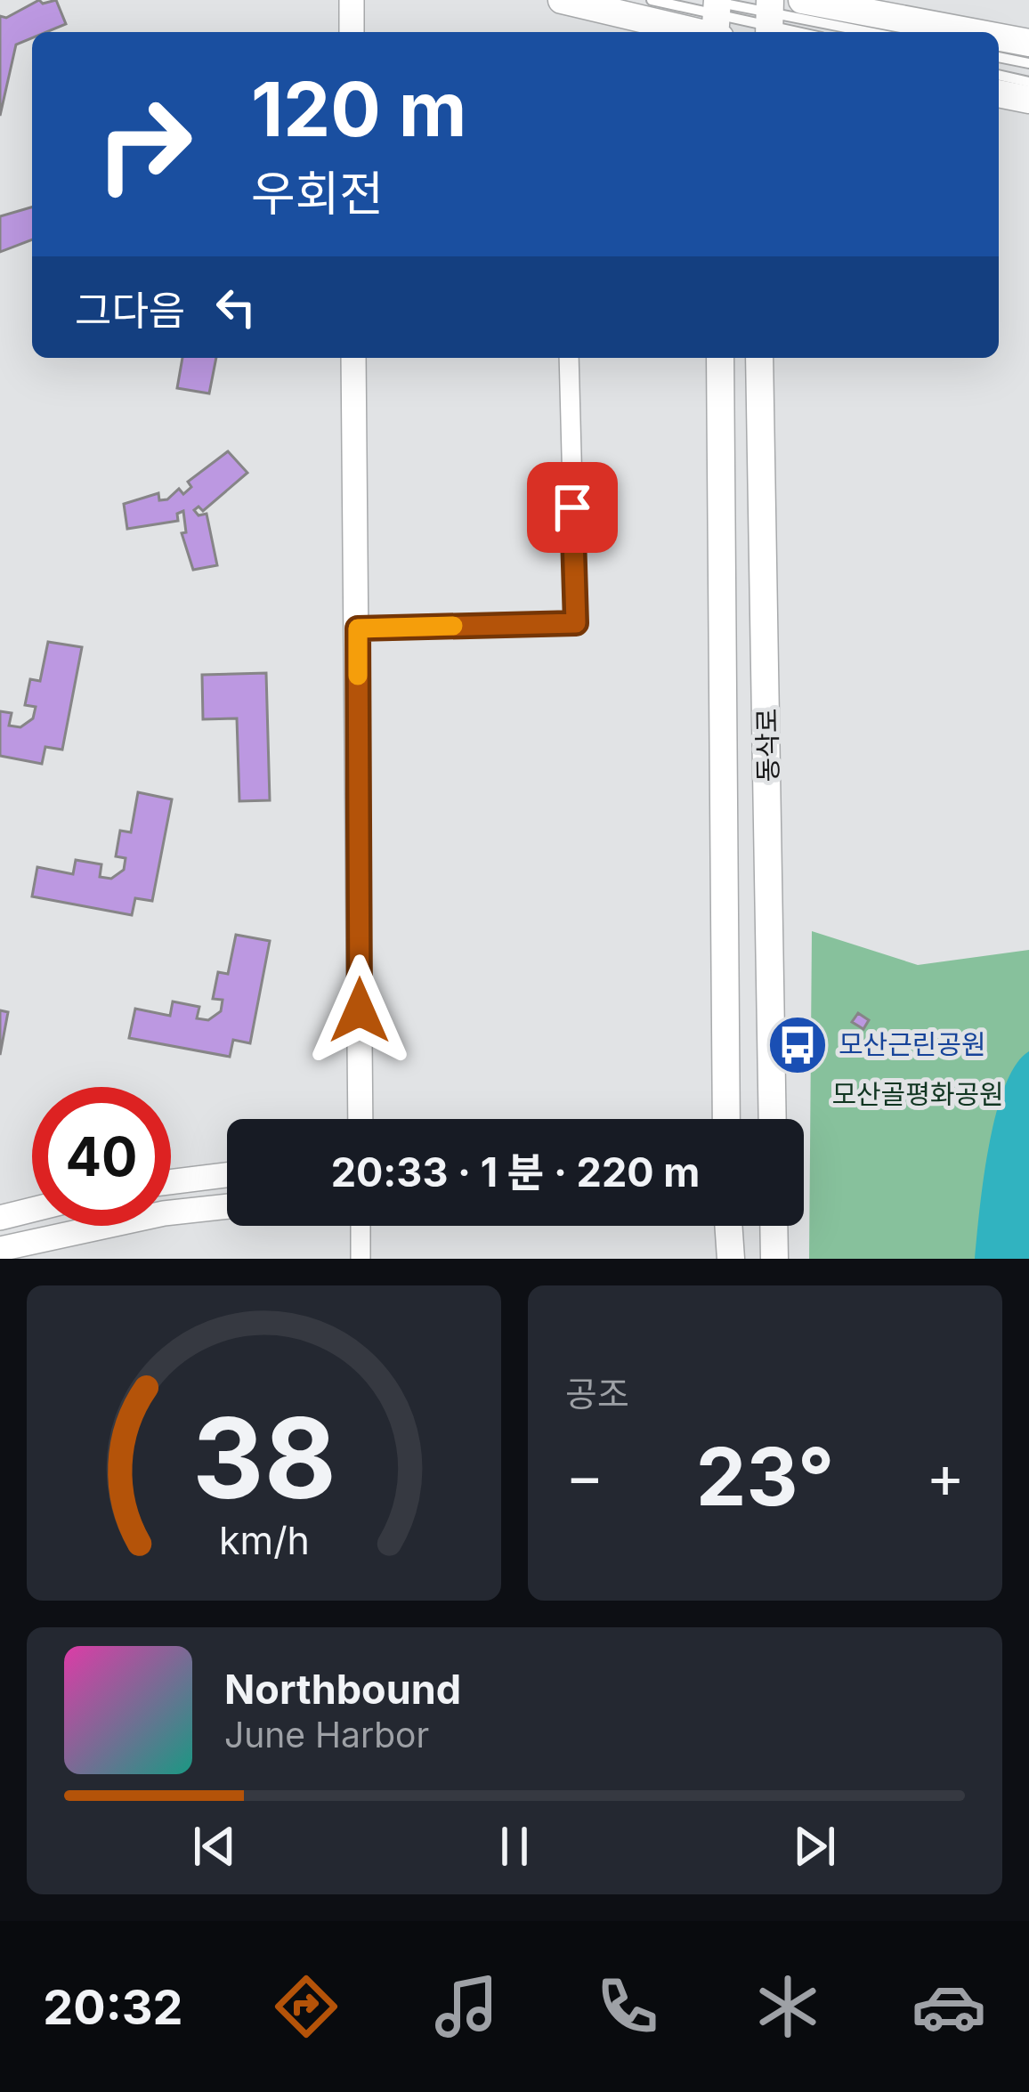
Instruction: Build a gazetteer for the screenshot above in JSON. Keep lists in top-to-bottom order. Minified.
{"streets":{"main road":["동삭로"]},"parks":["모산골평화공원"],"places":{"bus stop":["모산근린공원"]},"page":{"turn":["120 m","우회전"],"then":"그다음","limit":"40","trip":"20:33 · 1 분 · 220 m","tile":"공조","heat":["−","23°","+"],"song":["Northbound","June Harbor"],"tabs":"20:32","gauge":["38","km/h"]}}
